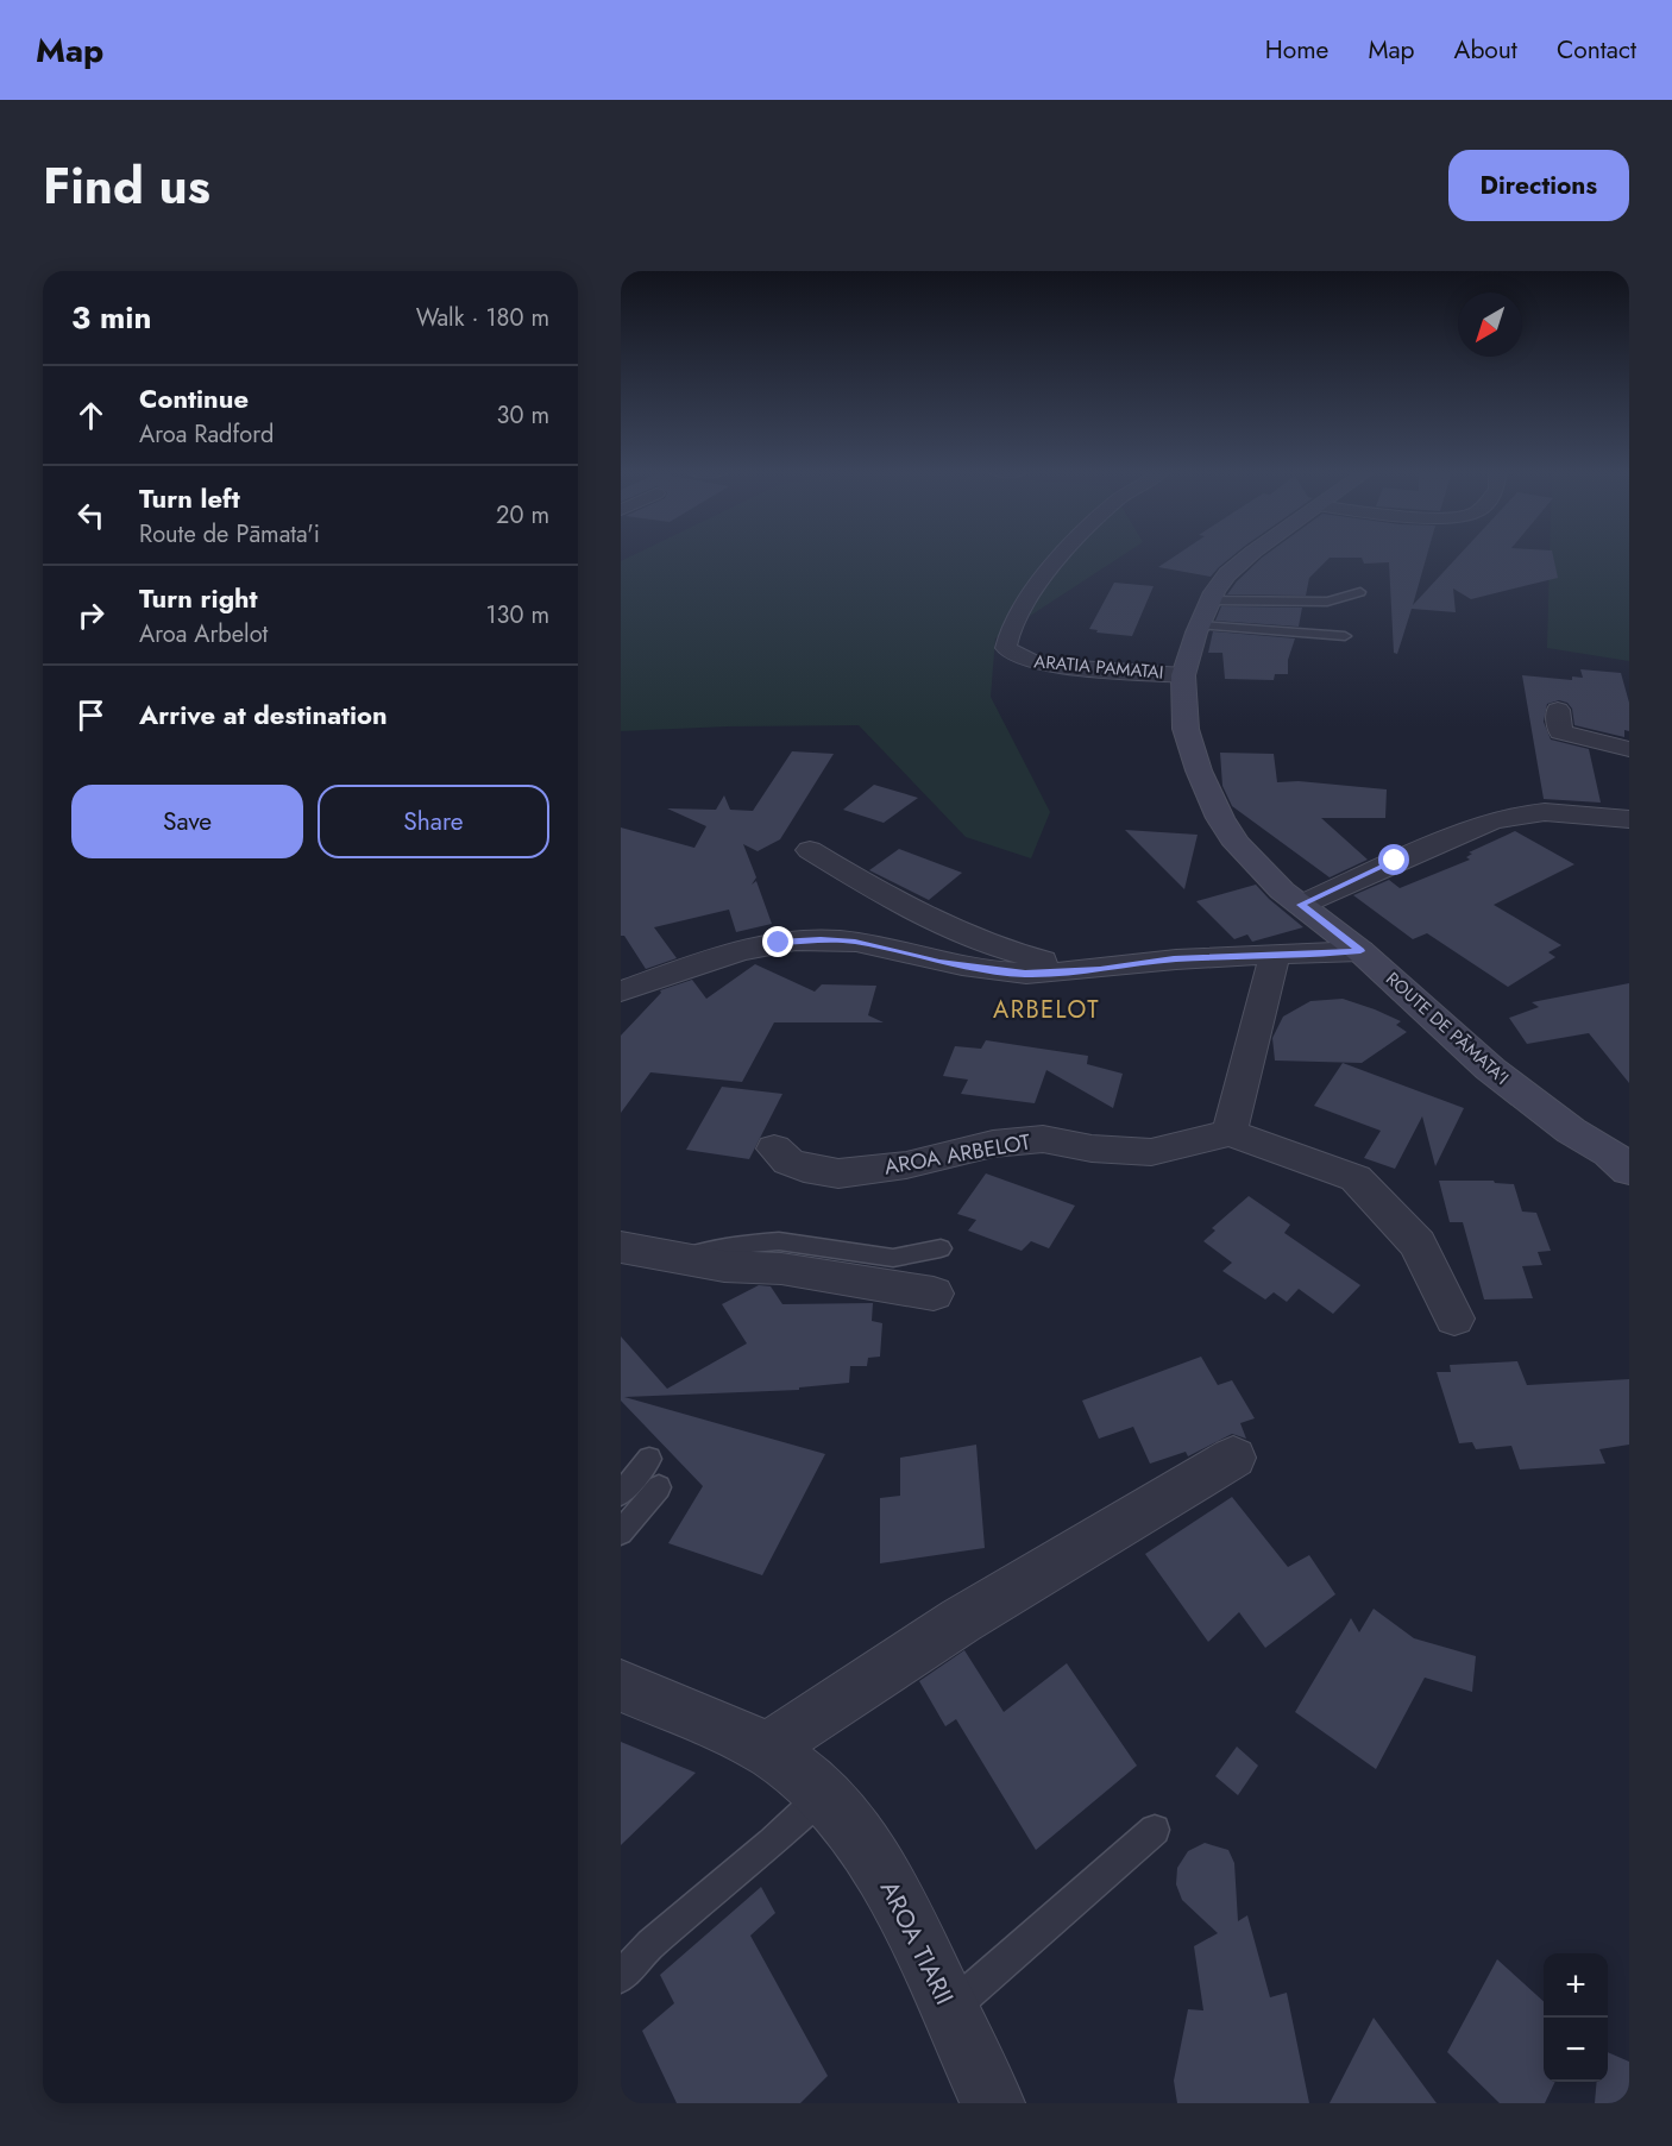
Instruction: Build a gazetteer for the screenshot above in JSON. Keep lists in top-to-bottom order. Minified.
{"streets":{"main road":["ROUTE DE PĀMATA'I"],"street":["ARATIA PAMATAI","AROA ARBELOT","AROA TIARII"]},"crossings":[["ARATIA PAMATAI","ROUTE DE PĀMATA'I"]],"districts":["ARBELOT"],"north":"bottom left","page":{"header":"Map","nav":["Home","Map","About","Contact"],"title":"Find us","buttons":["Directions",["Save","Share"]],"heading":["3 min","Walk · 180 m"],"list":[["Continue","Aroa Radford","30 m"],["Turn left","Route de Pāmata'i","20 m"],["Turn right","Aroa Arbelot","130 m"],"Arrive at destination"],"map_buttons":["+","−"]}}
